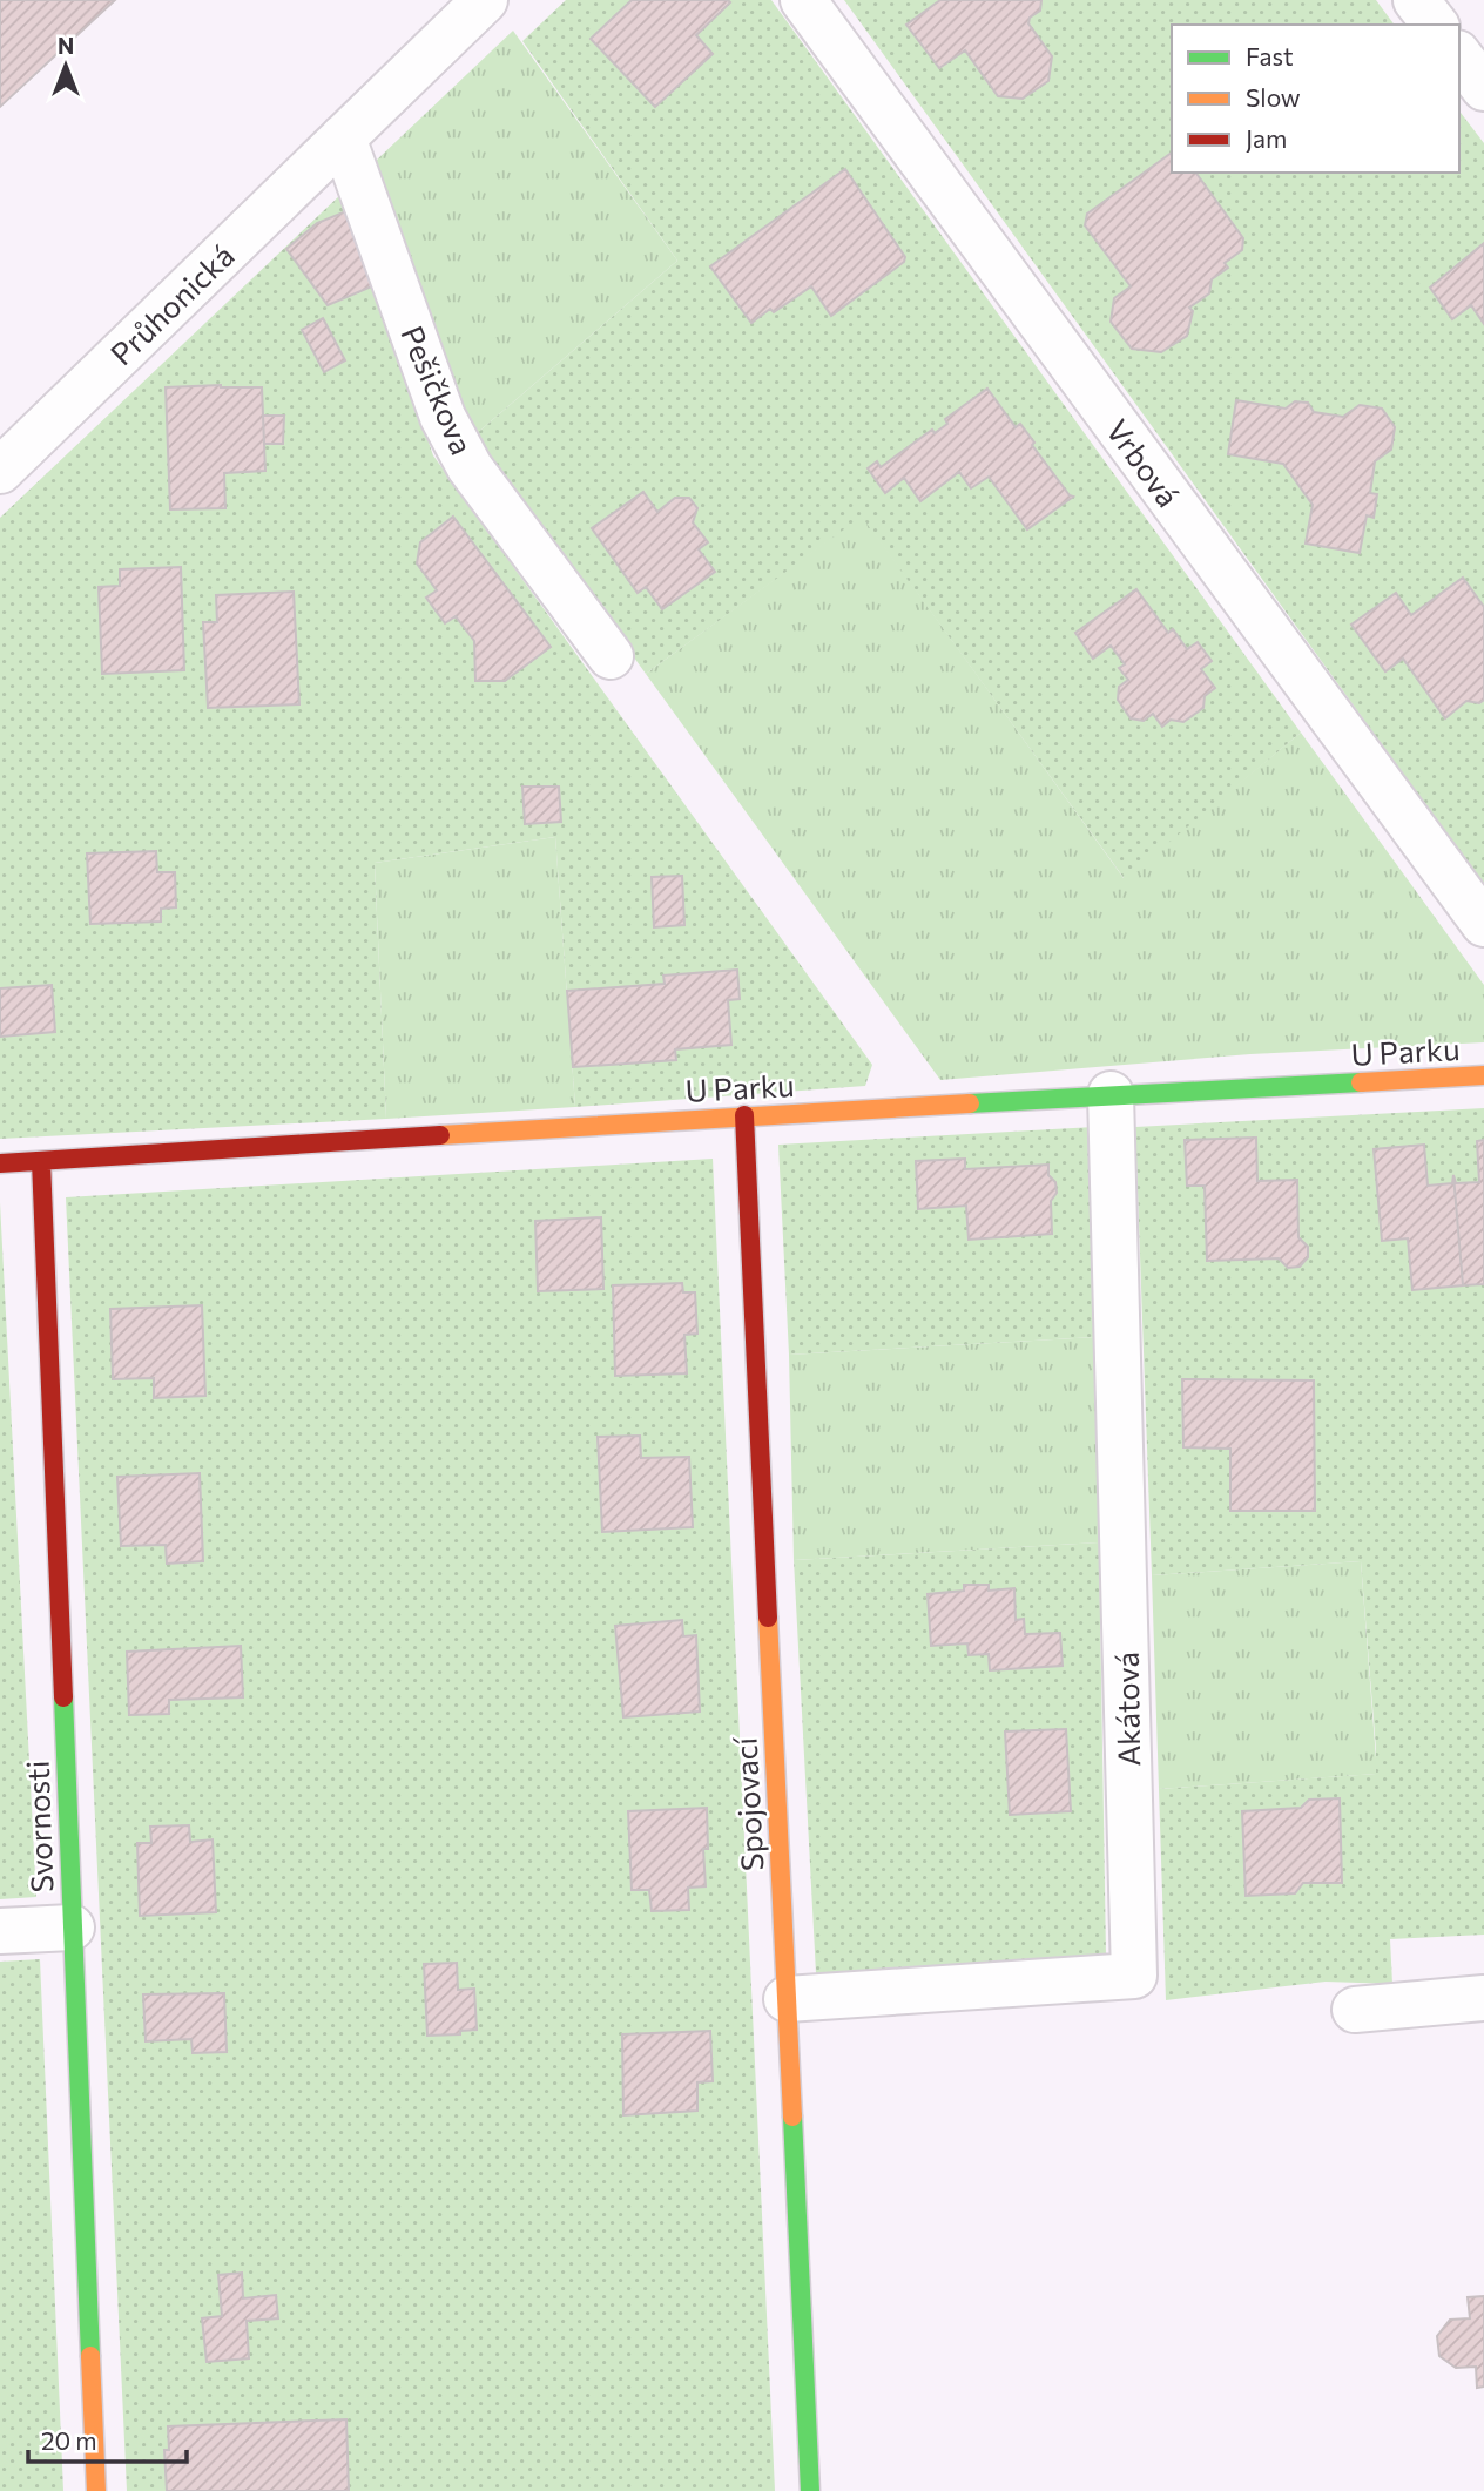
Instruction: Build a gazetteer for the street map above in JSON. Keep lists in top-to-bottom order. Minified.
{"streets":{"street":["Průhonická","Pešičkova","Vrbová","U Parku","Akátová","Spojovací","Svornosti"]},"crossings":[["Průhonická","Pešičkova"],["U Parku","Akátová"],["U Parku","Spojovací"],["U Parku","Svornosti"],["Akátová","Spojovací"]],"legend":["Fast","Slow","Jam"],"scale_bar":"20 m","north":"top"}
